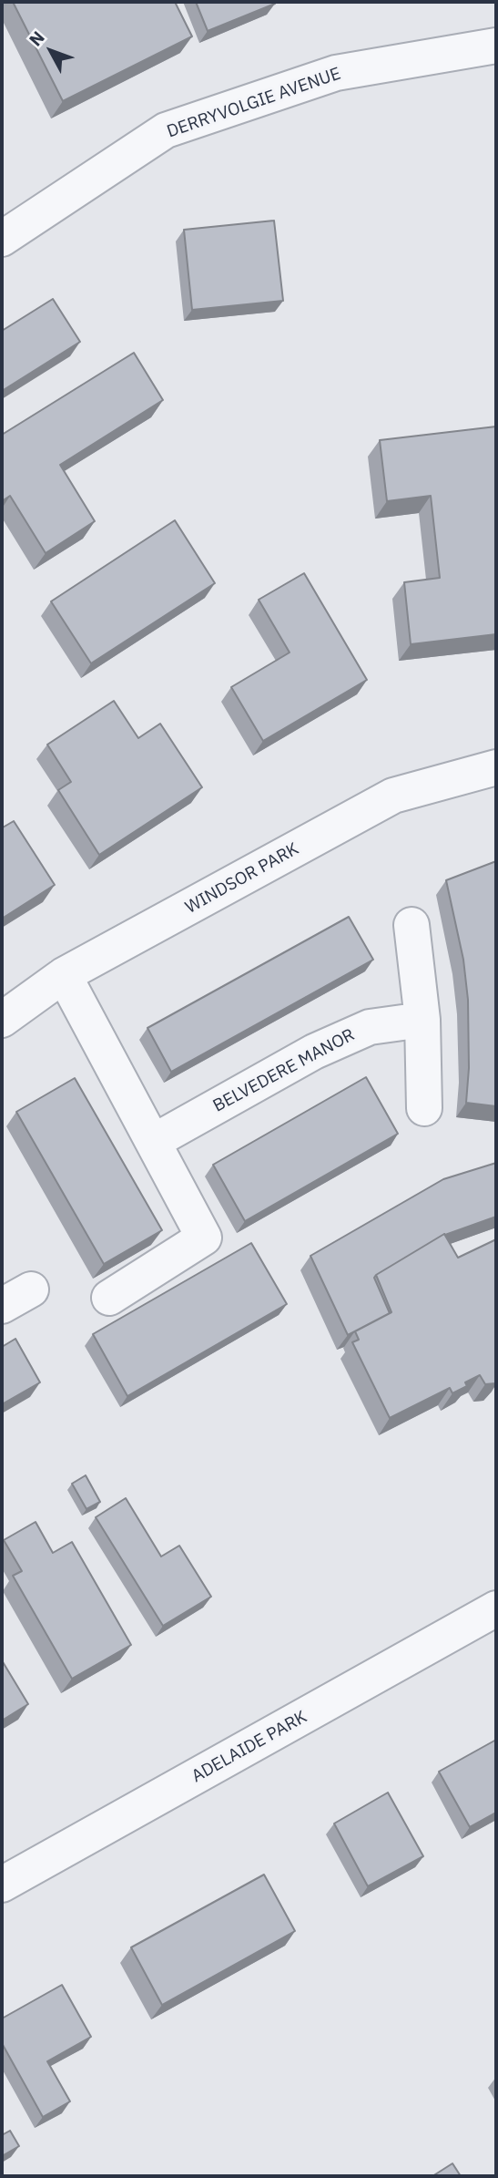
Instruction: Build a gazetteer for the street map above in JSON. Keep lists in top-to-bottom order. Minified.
{"streets":{"street":["DERRYVOLGIE AVENUE","WINDSOR PARK","BELVEDERE MANOR","ADELAIDE PARK"]},"north":"top left"}
